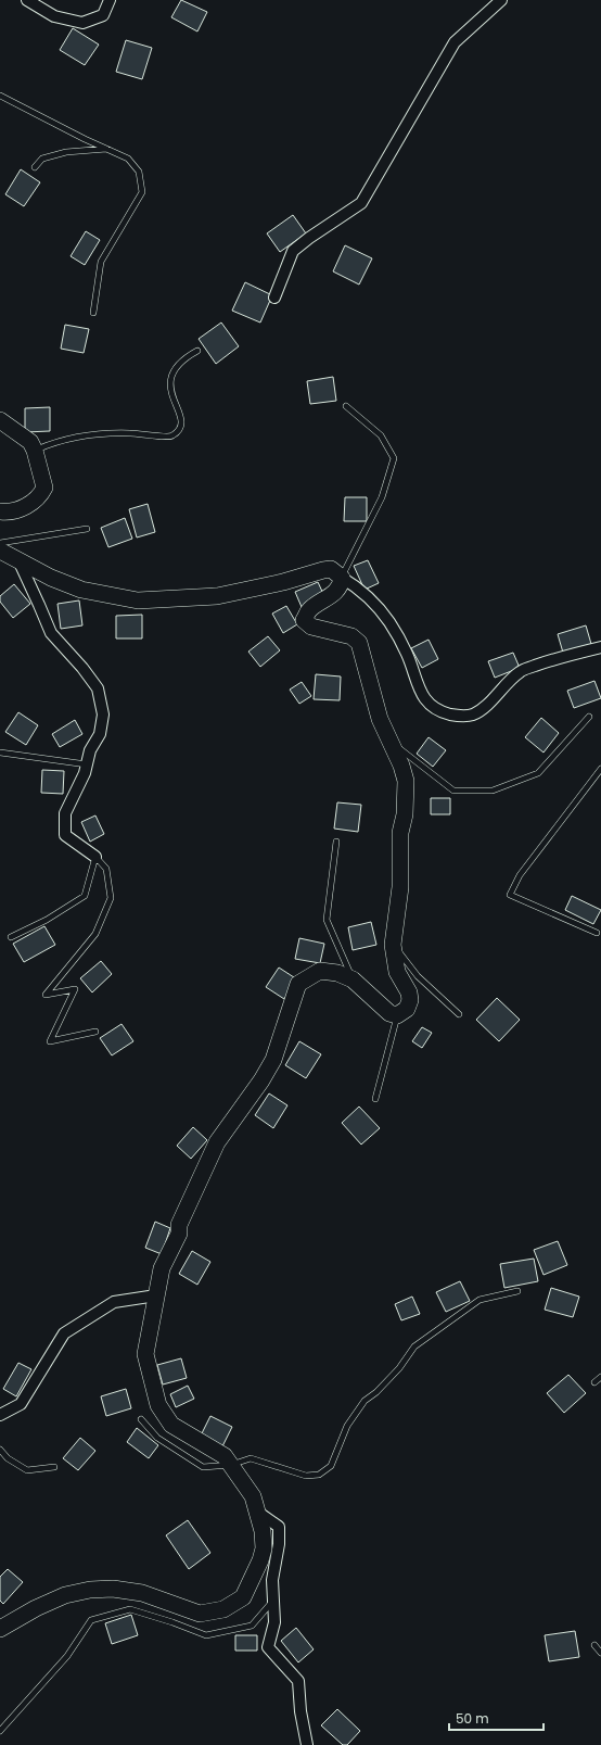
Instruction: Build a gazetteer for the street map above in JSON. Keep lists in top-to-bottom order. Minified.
{"scale_bar":"50 m"}
